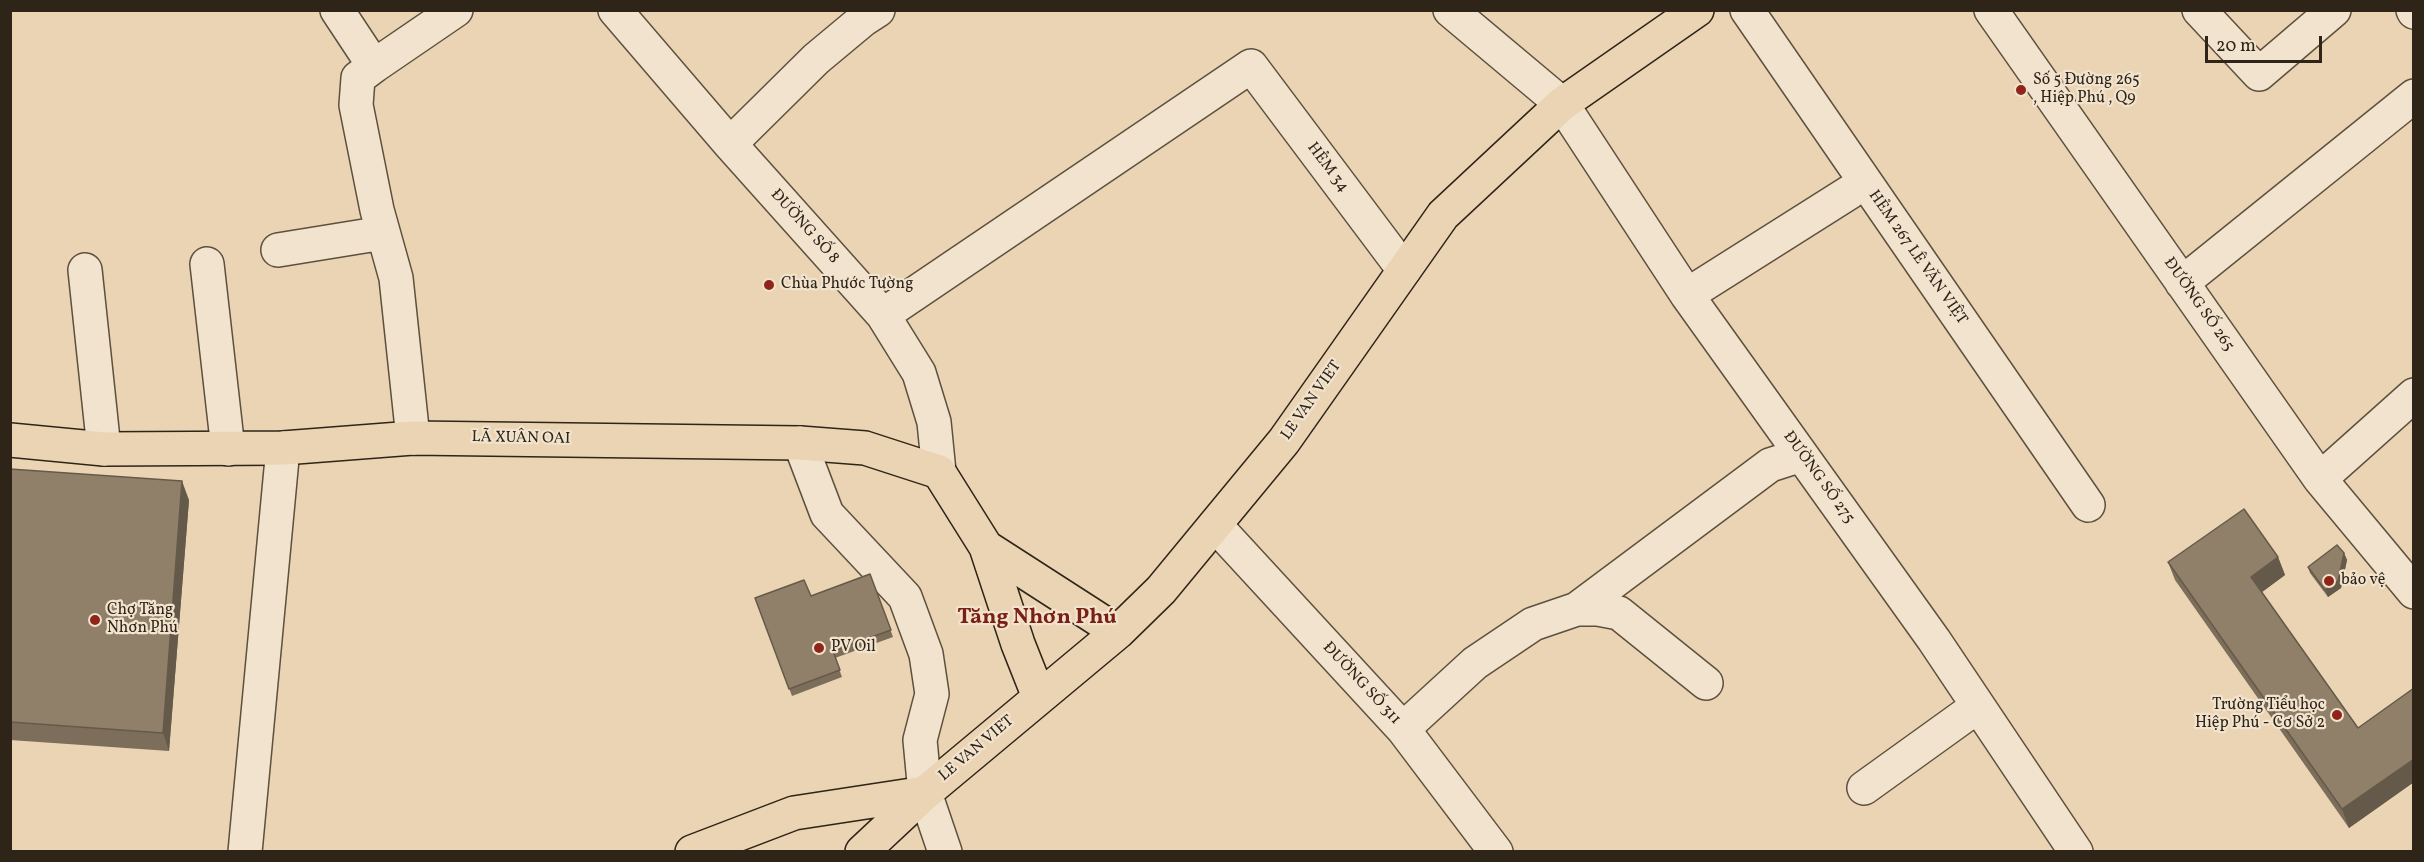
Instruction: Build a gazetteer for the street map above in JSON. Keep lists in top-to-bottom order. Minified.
{"streets":{"main road":["LE VAN VIET","LÃ XUÂN OAI"],"street":["HẺM 34","ĐƯỜNG SỐ 8","HẺM 267 LÊ VĂN VIỆT","ĐƯỜNG SỐ 265","ĐƯỜNG SỐ 275","ĐƯỜNG SỐ 311"]},"crossings":[["HẺM 34","ĐƯỜNG SỐ 8"],["HẺM 34","LE VAN VIET"],["ĐƯỜNG SỐ 8","LÃ XUÂN OAI"],["LE VAN VIET","ĐƯỜNG SỐ 275"],["LE VAN VIET","ĐƯỜNG SỐ 311"]],"districts":["Tăng Nhơn Phú"],"places":["Số 5 Đường 265 , Hiệp Phú , Q9","Chùa Phước Tường","bảo vệ","Chợ Tăng Nhơn Phú","PV Oil","Trường Tiểu học Hiệp Phú - Cơ Sở 2"],"scale_bar":"20 m"}
